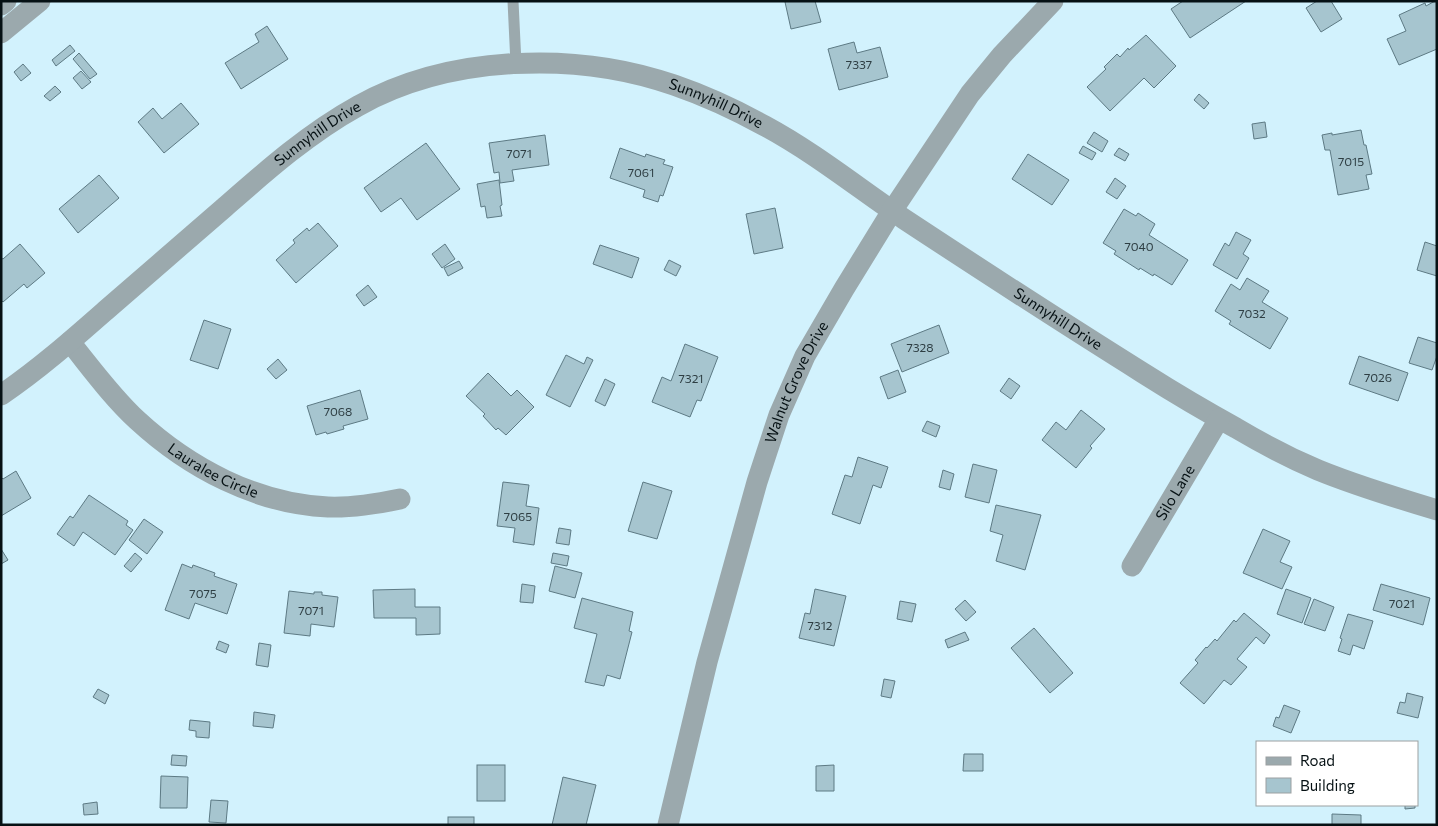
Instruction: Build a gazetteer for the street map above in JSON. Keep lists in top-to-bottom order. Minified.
{"streets":{"street":["Sunnyhill Drive","Walnut Grove Drive","Lauralee Circle","Silo Lane"]},"crossings":[["Sunnyhill Drive","Walnut Grove Drive"],["Sunnyhill Drive","Lauralee Circle"],["Sunnyhill Drive","Silo Lane"]],"house_numbers":["7337","7071","7015","7061","7040","7032","7328","7026","7321","7068","7065","7075","7021","7071","7312"],"legend":["Road","Building"]}
